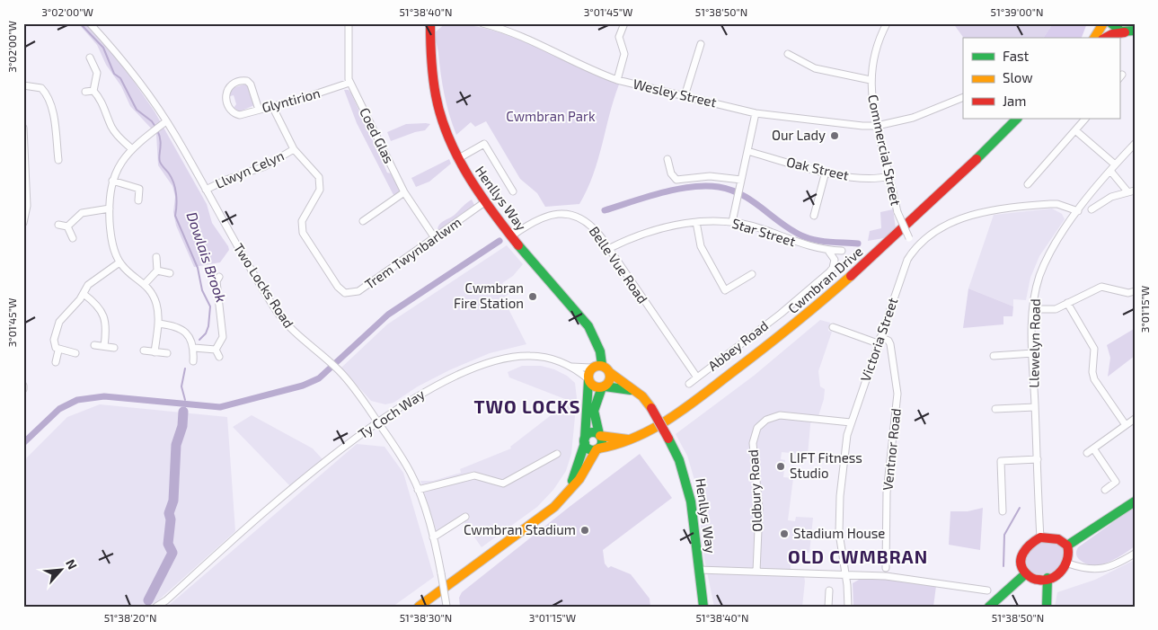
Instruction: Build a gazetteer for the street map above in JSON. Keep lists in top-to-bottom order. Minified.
{"streets":{"street":["Wesley Street","Glyntirion","Coed Glas","Commercial Street","Oak Street","Llwyn Celyn","Henllys Way","Star Street","Trem Twynbarlwm","Belle Vue Road","Cwmbran Drive","Two Locks Road","Victoria Street","Llewelyn Road","Abbey Road","Ty Coch Way","Ventnor Road","Oldbury Road"]},"crossings":[["Wesley Street","Commercial Street"],["Glyntirion","Coed Glas"],["Glyntirion","Trem Twynbarlwm"],["Coed Glas","Trem Twynbarlwm"],["Commercial Street","Oak Street"],["Commercial Street","Victoria Street"],["Llwyn Celyn","Trem Twynbarlwm"],["Llwyn Celyn","Two Locks Road"],["Henllys Way","Trem Twynbarlwm"],["Henllys Way","Belle Vue Road"],["Henllys Way","Ty Coch Way"],["Star Street","Belle Vue Road"],["Star Street","Abbey Road"],["Belle Vue Road","Abbey Road"],["Two Locks Road","Ty Coch Way"],["Victoria Street","Llewelyn Road"],["Victoria Street","Ventnor Road"],["Victoria Street","Oldbury Road"]],"districts":["TWO LOCKS","OLD CWMBRAN"],"water":["Dowlais Brook"],"parks":["Cwmbran Park"],"places":["Our Lady","Cwmbran Fire Station","LIFT Fitness Studio","Cwmbran Stadium","Stadium House"],"legend":["Fast","Slow","Jam"],"north":"top right","coordinates":["3°02'00\"W","51°38'40\"N","3°01'45\"W","51°38'50\"N","51°39'00\"N","3°01'15\"W","51°38'20\"N","51°38'30\"N"]}
